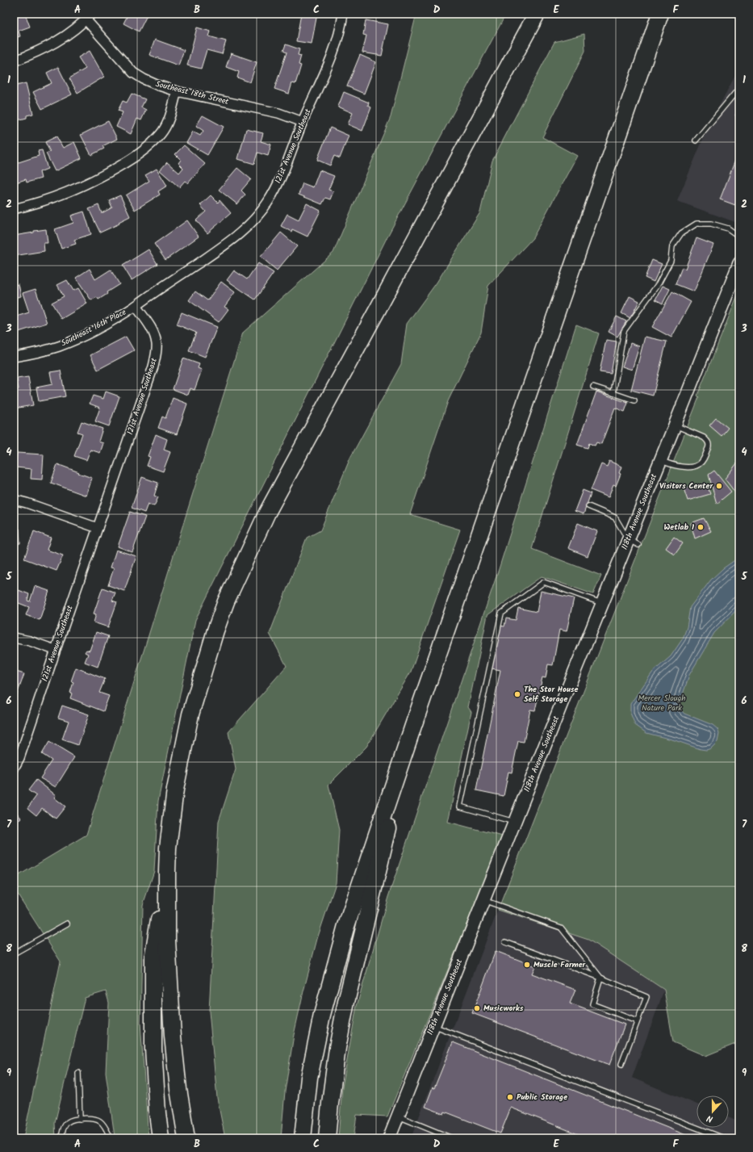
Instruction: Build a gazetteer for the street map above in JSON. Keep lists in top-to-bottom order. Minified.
{"streets":{"street":["Southeast 18th Street","121st Avenue Southeast","Southeast 16th Place","118th Avenue Southeast"]},"crossings":[["Southeast 18th Street","121st Avenue Southeast"],["121st Avenue Southeast","Southeast 16th Place"]],"parks":["Mercer Slough Nature Park"],"places":["Visitors Center","Wetlab 1","The Stor House Self Storage","Muscle Farmer","Musicworks","Public Storage"],"north":"bottom","grid":{"columns":["A","B","C","D","E","F"],"rows":["1","2","3","4","5","6","7","8","9"]}}
